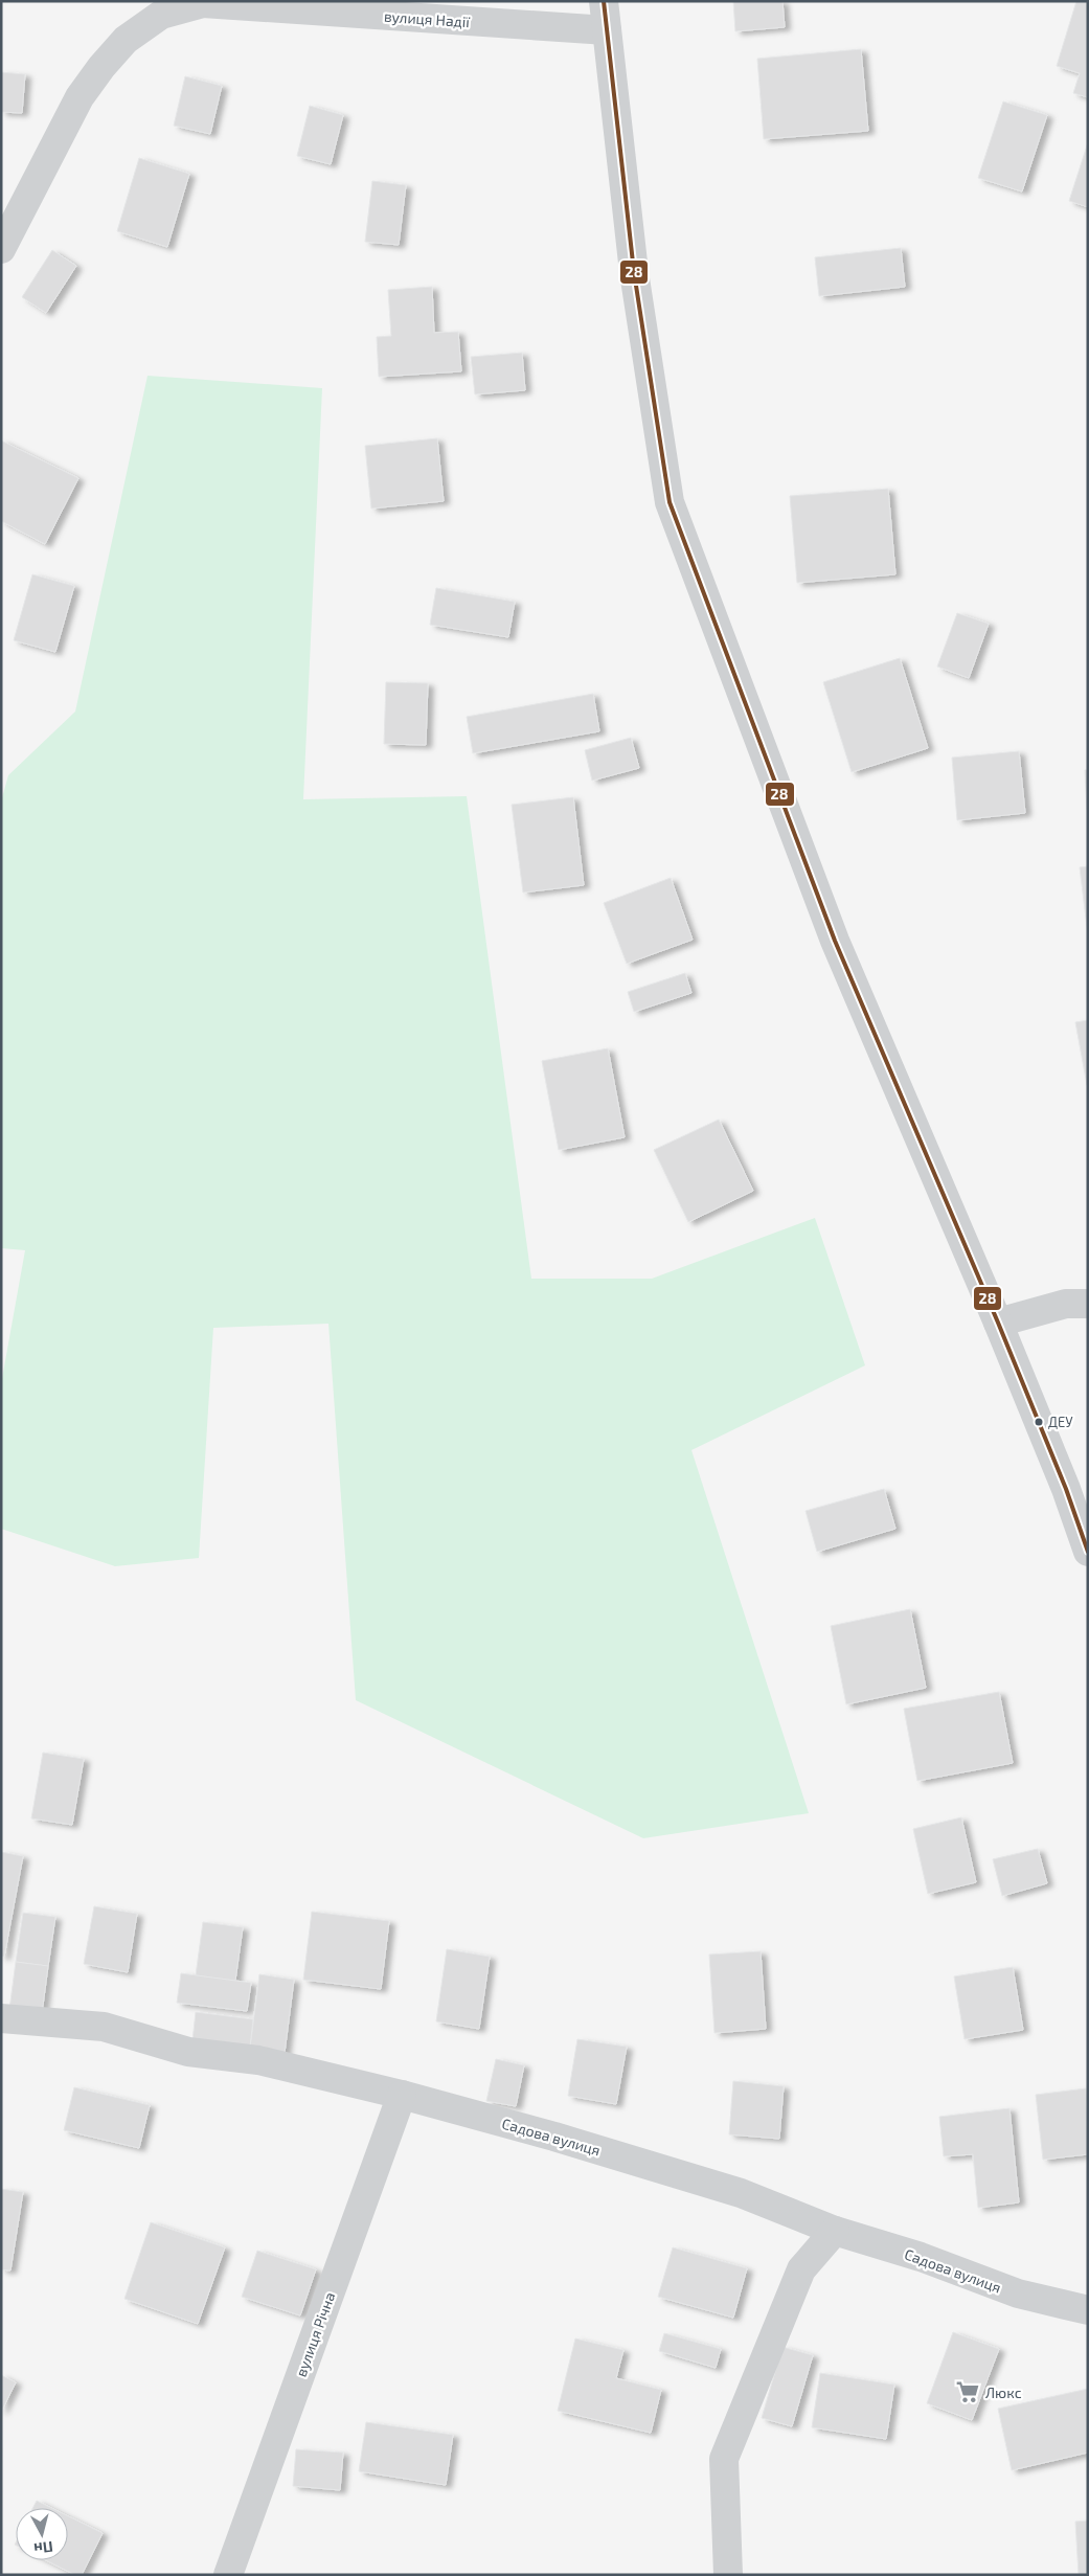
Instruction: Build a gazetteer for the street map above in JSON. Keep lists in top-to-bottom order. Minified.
{"streets":{"street":["вулиця Надії","Садова вулиця","вулиця Річна"]},"crossings":[["Садова вулиця","вулиця Річна"]],"places":{"other":["ДЕУ"],"supermarket":["Люкс"]},"lines":["transit line 28"],"north":"bottom"}
